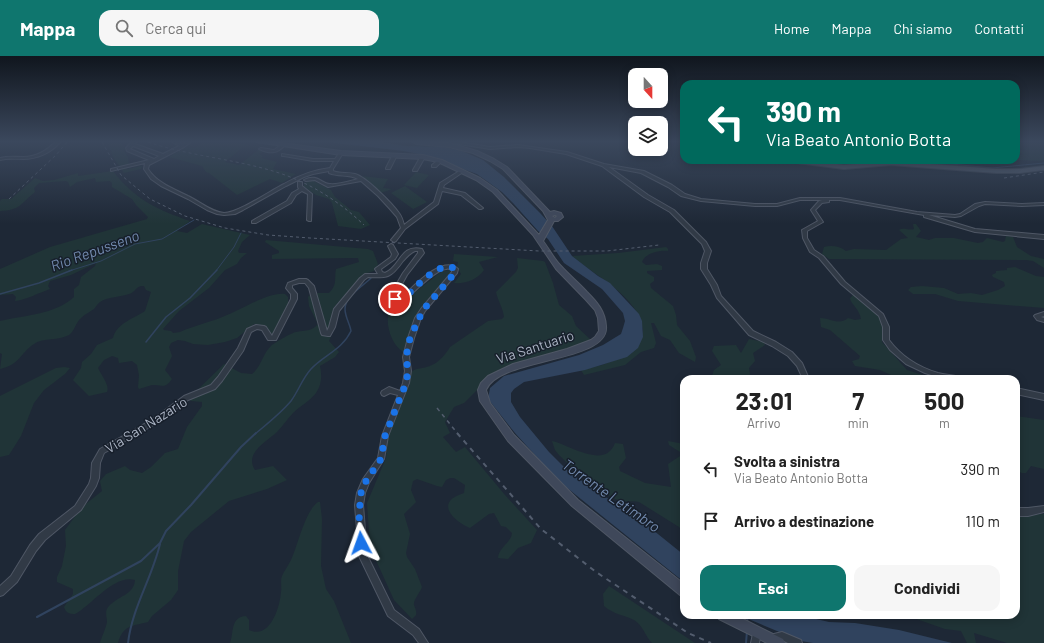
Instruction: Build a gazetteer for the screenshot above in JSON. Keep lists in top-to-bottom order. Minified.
{"streets":{"main road":["Via Santuario"],"street":["Via San Nazario"]},"water":["Rio Repusseno","Torrente Letimbro"],"north":"bottom","page":{"header":"Mappa","search":"Cerca qui","nav":["Home","Mappa","Chi siamo","Contatti"],"turn":["390 m","Via Beato Antonio Botta"],"eta":["23:01","Arrivo","7","min","500","m"],"list":[{"name":"Svolta a sinistra","note":"Via Beato Antonio Botta","value":"390 m"},{"name":"Arrivo a destinazione","value":"110 m"}],"buttons":["Esci","Condividi"]}}
